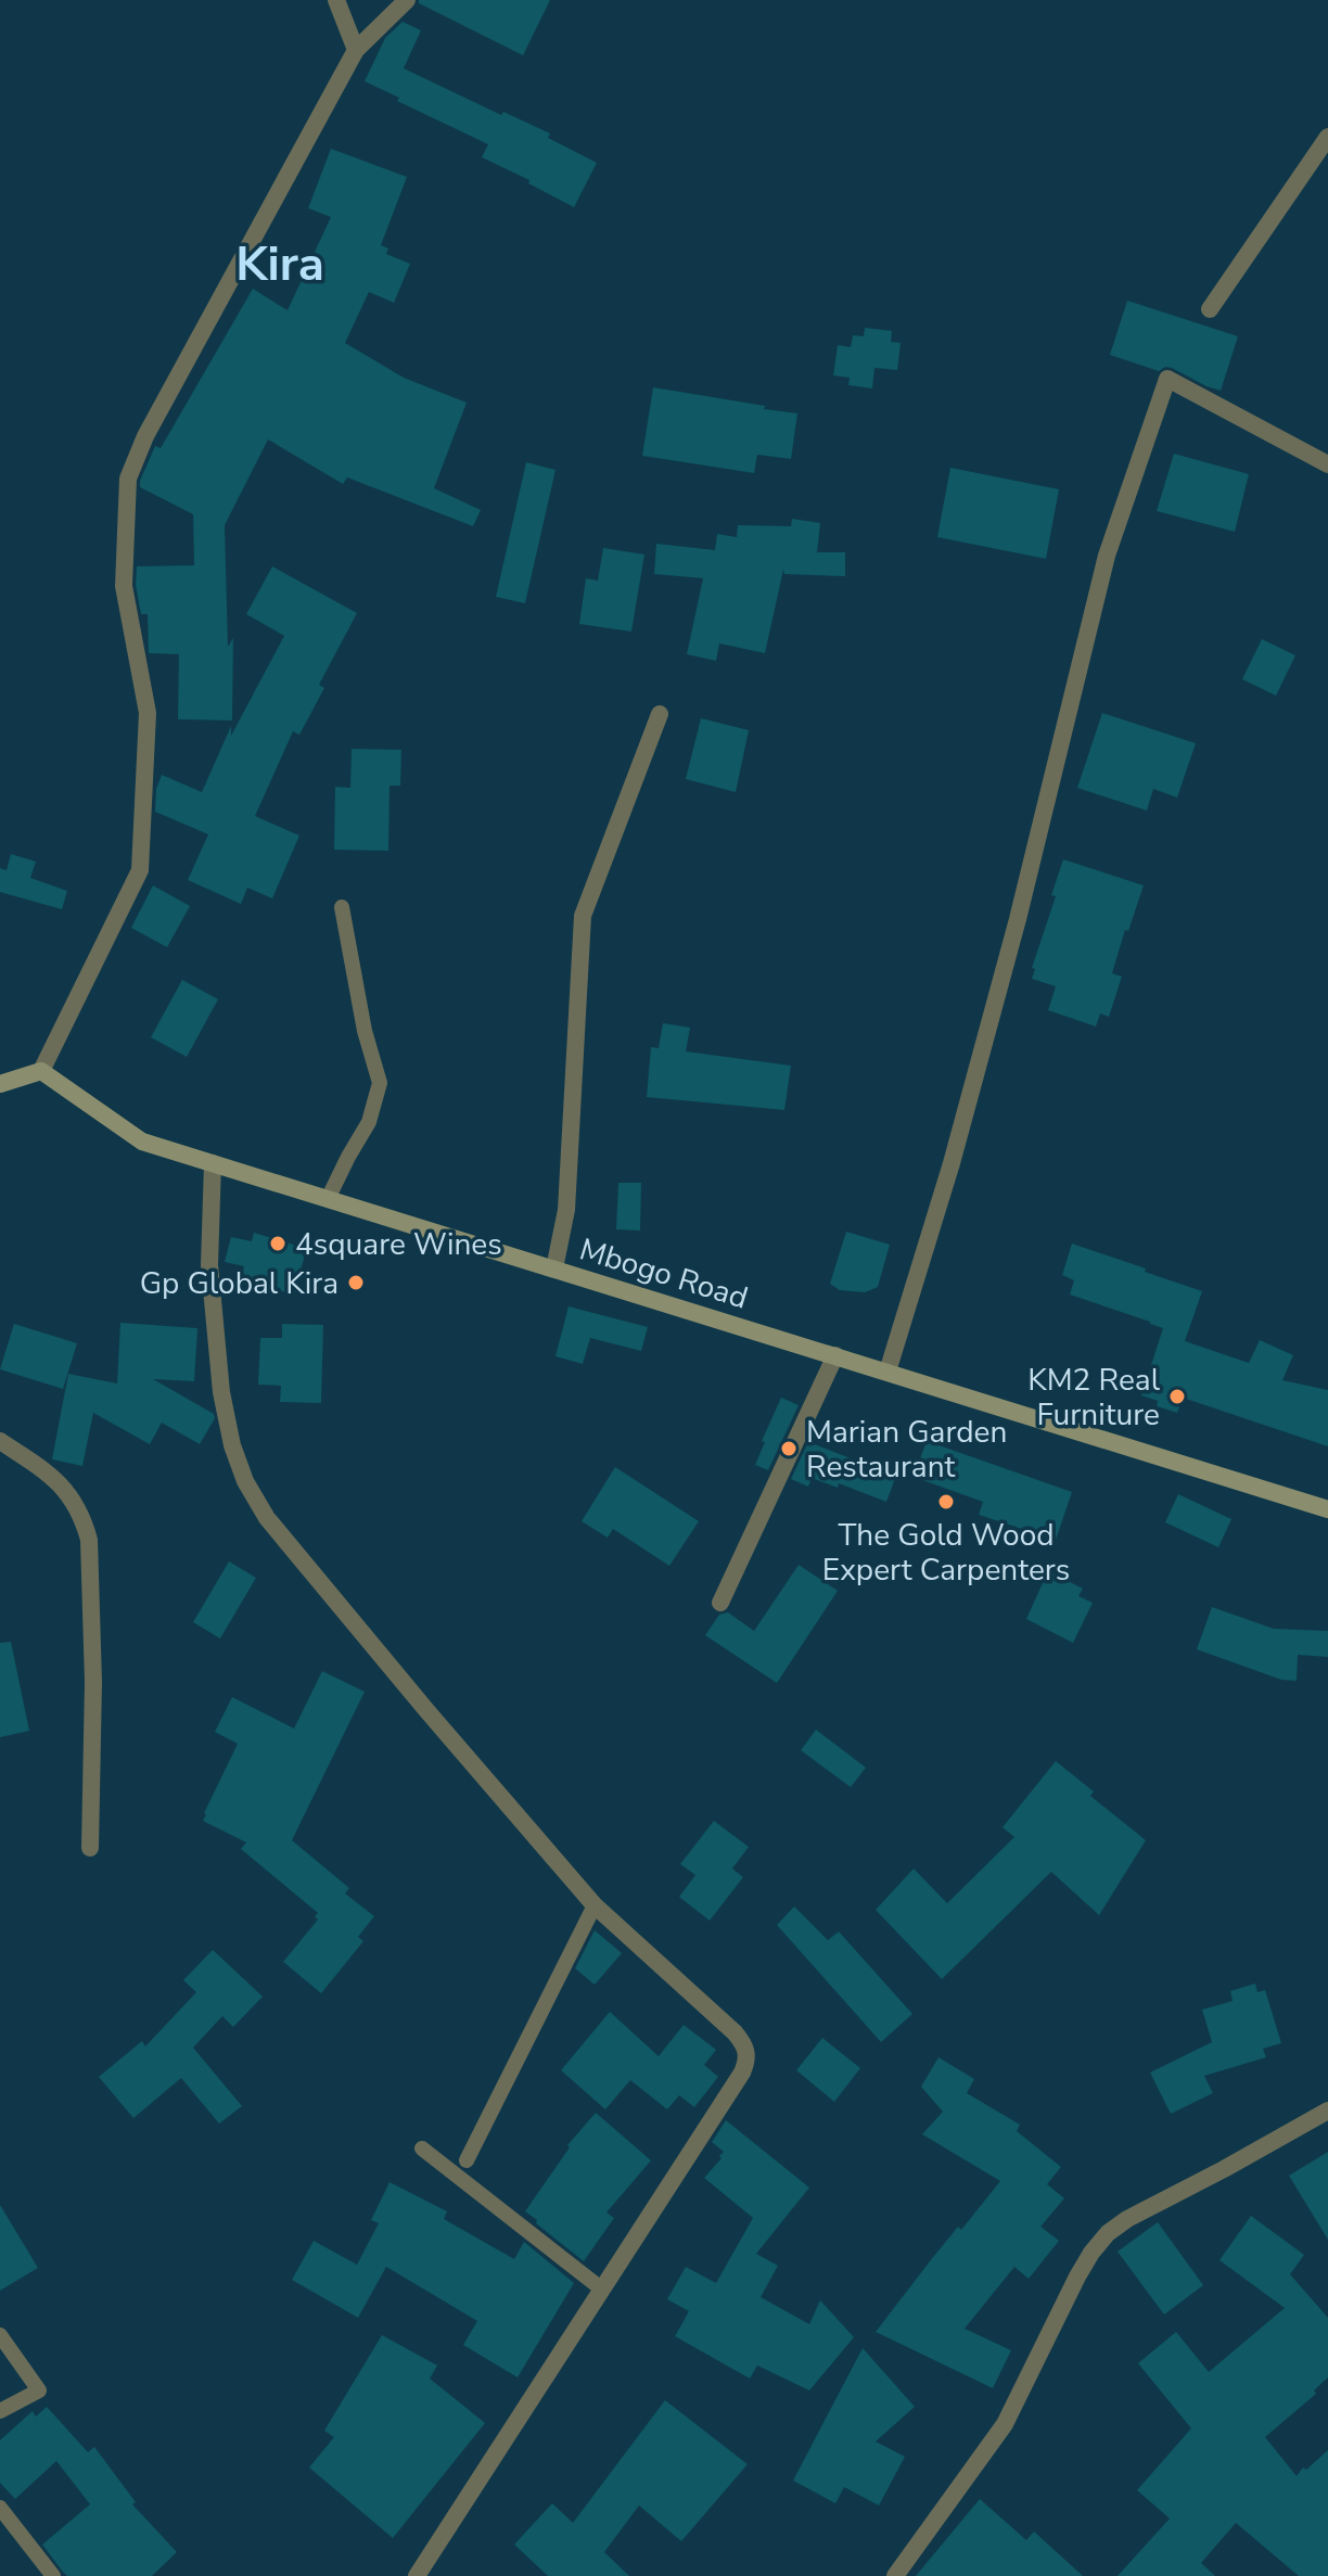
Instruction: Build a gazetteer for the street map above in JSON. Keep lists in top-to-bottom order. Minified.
{"streets":{"main road":["Mbogo Road"]},"districts":["Kira"],"places":["4square Wines","Gp Global Kira","KM2 Real Furniture","Marian Garden Restaurant","The Gold Wood Expert Carpenters"]}
